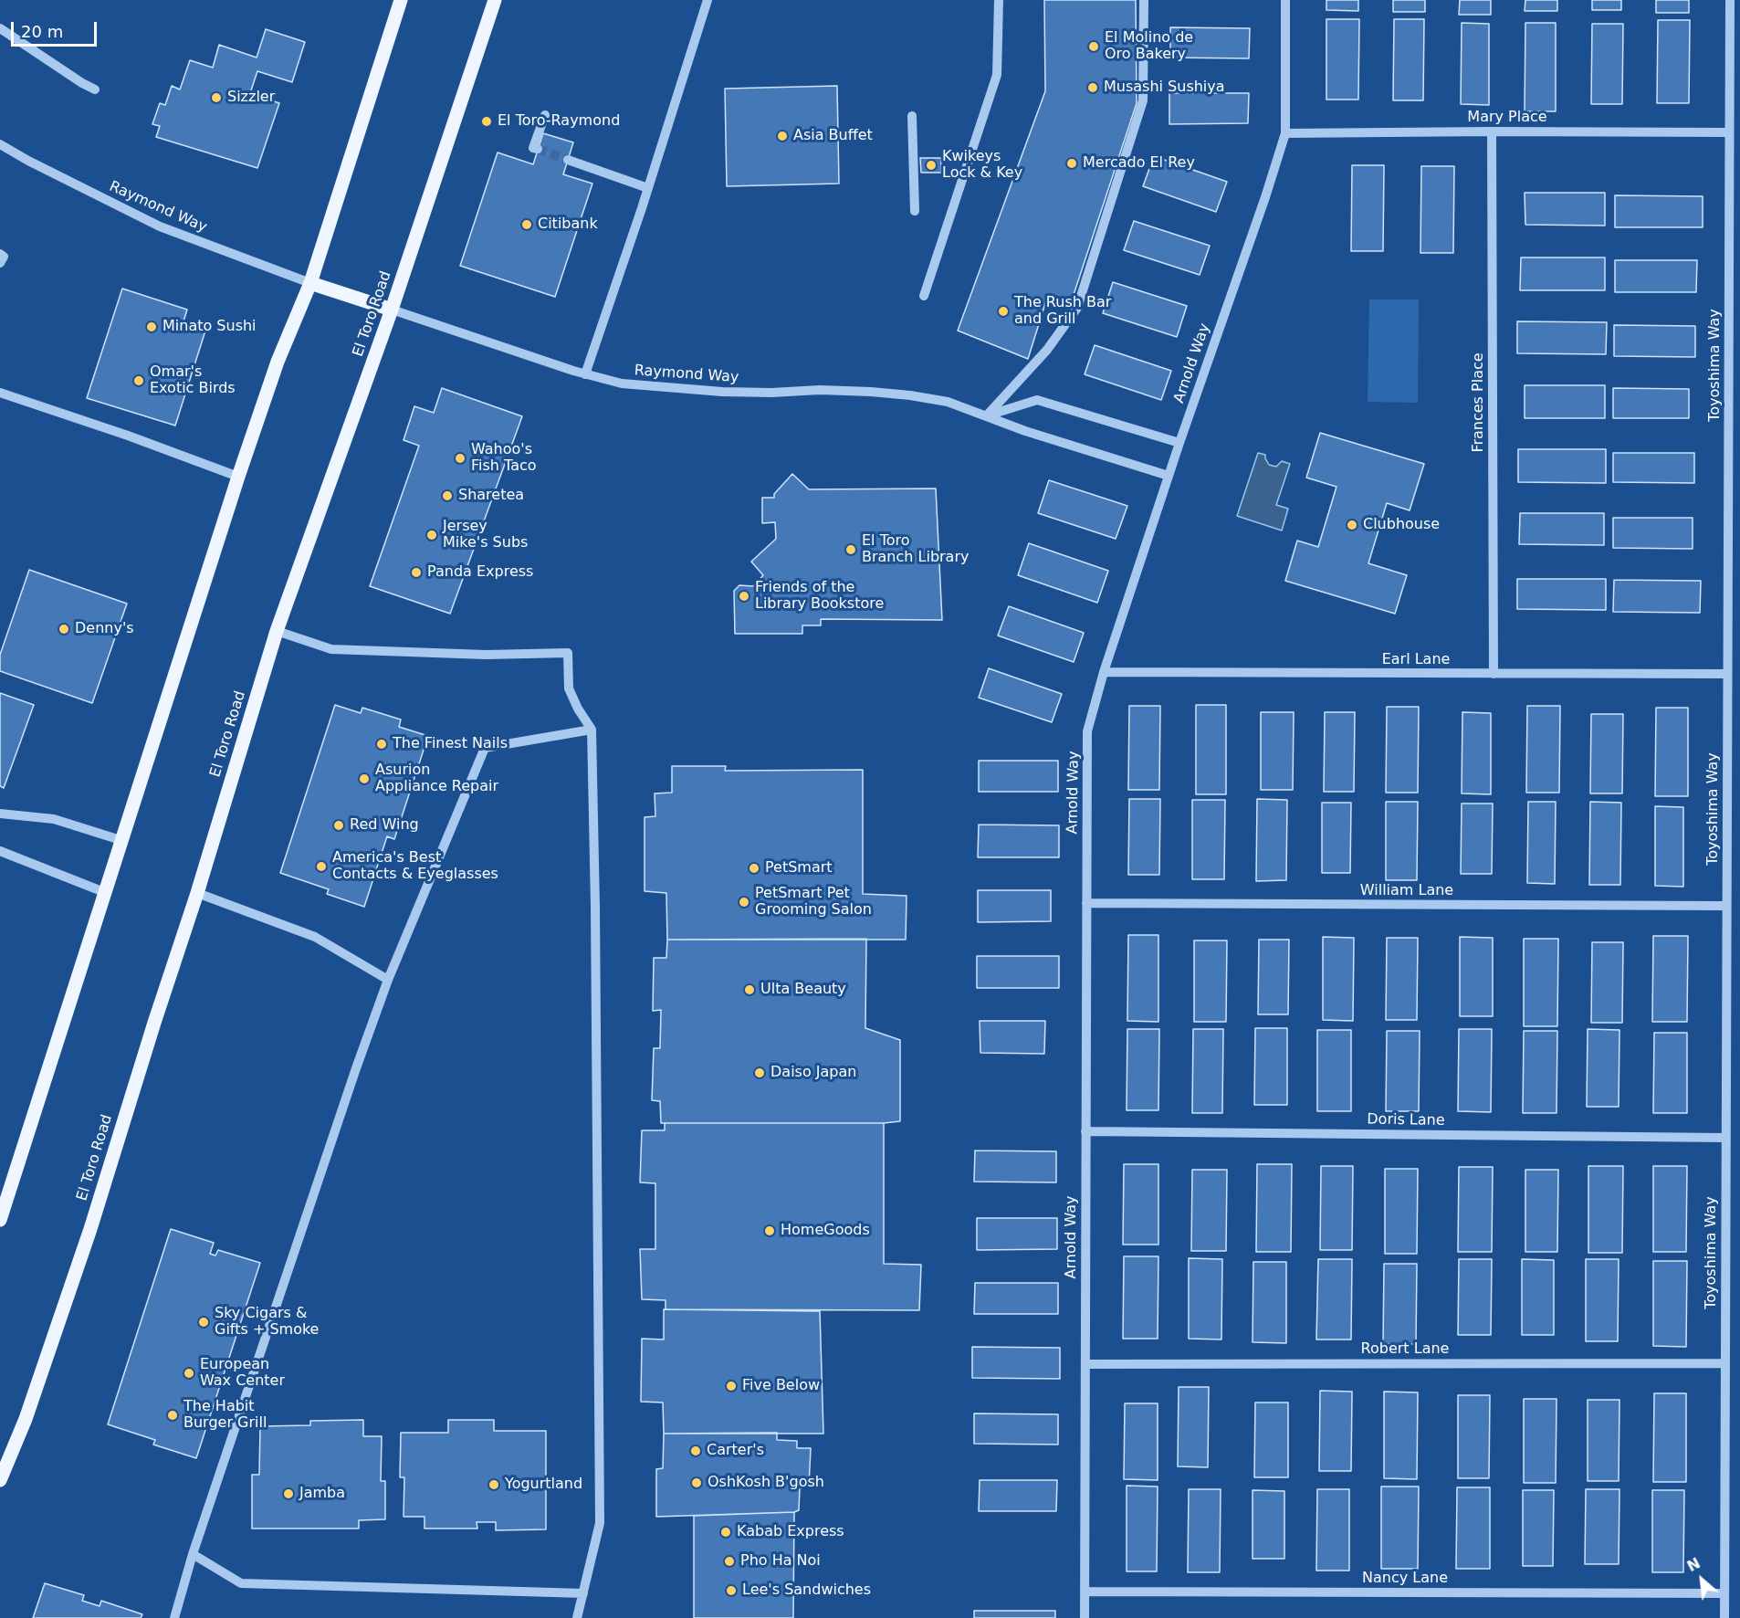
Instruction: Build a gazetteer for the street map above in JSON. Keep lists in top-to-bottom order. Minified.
{"streets":{"main road":["El Toro Road"],"street":["Mary Place","Raymond Way","Arnold Way","Toyoshima Way","Frances Place","Earl Lane","William Lane","Doris Lane","Robert Lane","Nancy Lane"]},"crossings":[["Mary Place","Arnold Way"],["Mary Place","Toyoshima Way"],["Mary Place","Frances Place"],["Raymond Way","El Toro Road"],["Raymond Way","Arnold Way"],["Arnold Way","Earl Lane"],["Arnold Way","William Lane"],["Arnold Way","Doris Lane"],["Arnold Way","Robert Lane"],["Arnold Way","Nancy Lane"],["Toyoshima Way","Earl Lane"],["Toyoshima Way","William Lane"],["Toyoshima Way","Doris Lane"],["Toyoshima Way","Robert Lane"],["Toyoshima Way","Nancy Lane"],["Frances Place","Earl Lane"]],"places":["El Molino de Oro Bakery","Musashi Sushiya","Sizzler","El Toro-Raymond","Asia Buffet","Mercado El Rey","Kwikeys Lock & Key","Citibank","The Rush Bar and Grill","Minato Sushi","Omar's Exotic Birds","Wahoo's Fish Taco","Sharetea","Clubhouse","Jersey Mike's Subs","El Toro Branch Library","Panda Express","Friends of the Library Bookstore","Denny's","The Finest Nails","Asurion Appliance Repair","Red Wing","America's Best Contacts & Eyeglasses","PetSmart","PetSmart Pet Grooming Salon","Ulta Beauty","Daiso Japan","HomeGoods","Sky Cigars & Gifts + Smoke","European Wax Center","Five Below","The Habit Burger Grill","Carter's","OshKosh B'gosh","Yogurtland","Jamba","Kabab Express","Pho Ha Noi","Lee's Sandwiches"],"scale_bar":"20 m","north":"top left"}
